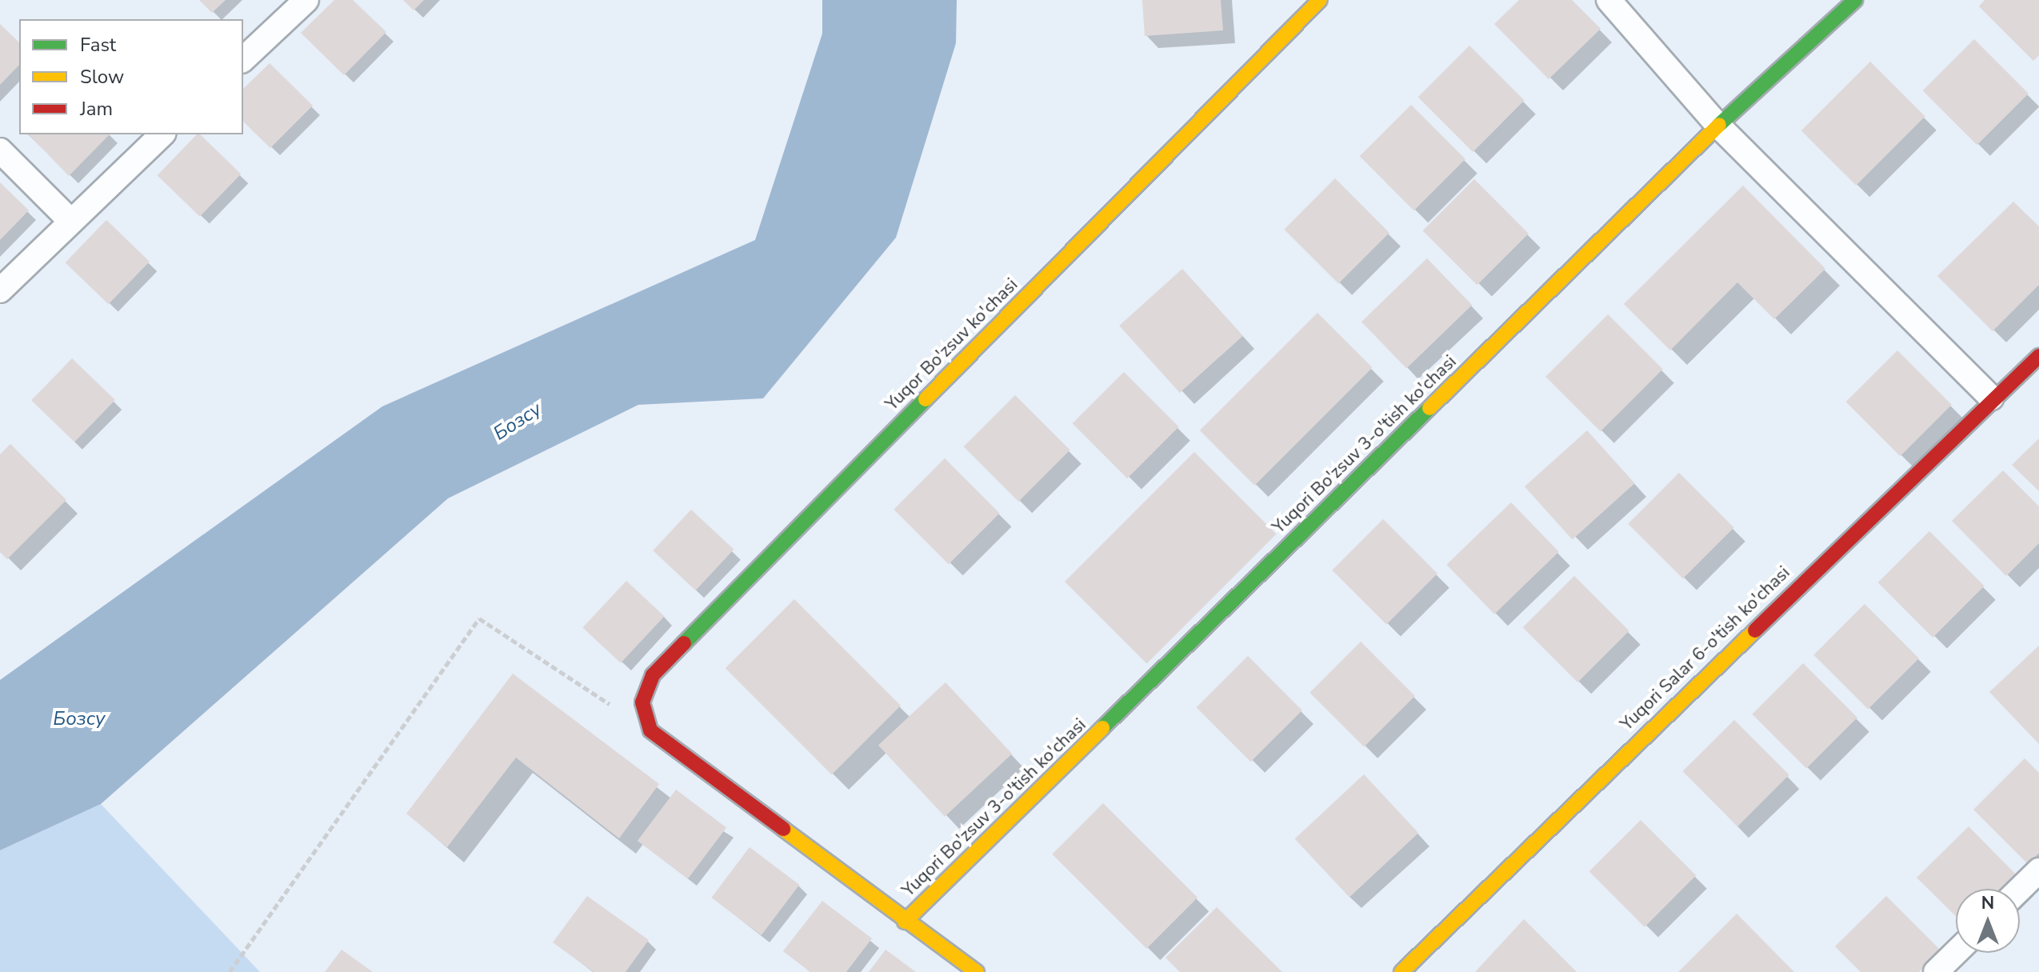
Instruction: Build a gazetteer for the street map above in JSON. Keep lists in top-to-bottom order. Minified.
{"streets":{"street":["Yuqor Bo'zsuv ko'chasi","Yuqori Bo'zsuv 3-o'tish ko'chasi","Yuqori Salar 6-o'tish ko'chasi"]},"water":["Бозсу"],"legend":["Fast","Slow","Jam"],"north":"top"}
